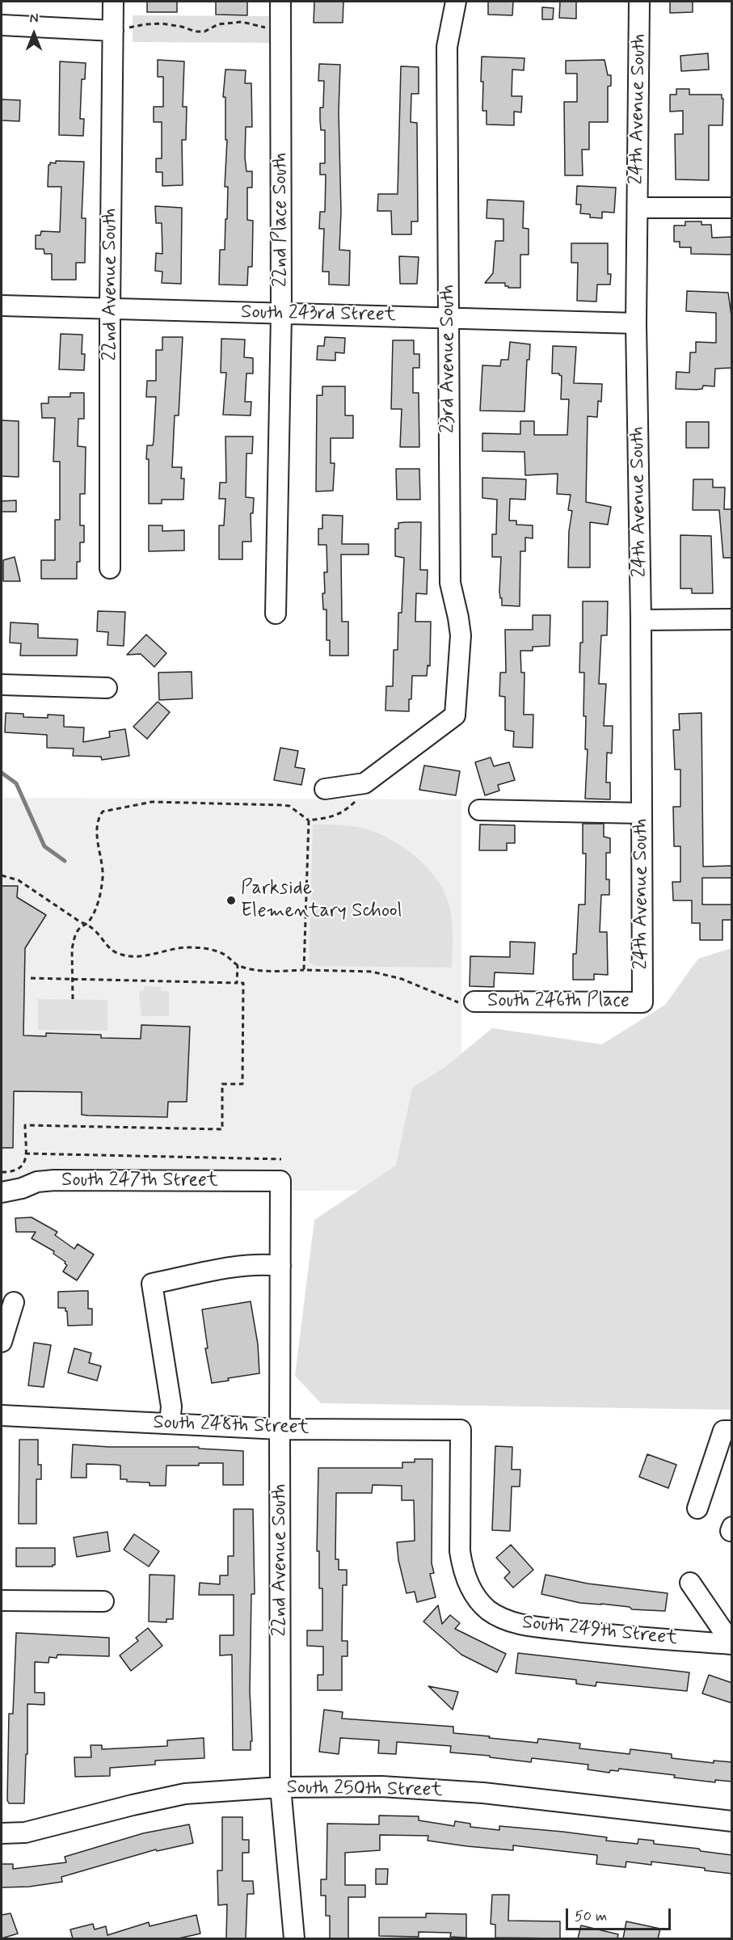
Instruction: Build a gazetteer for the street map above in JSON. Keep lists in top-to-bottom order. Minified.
{"streets":{"street":["24th Avenue South","22nd Place South","22nd Avenue South","South 243rd Street","23rd Avenue South","South 246th Place","South 247th Street","South 248th Street","South 249th Street","South 250th Street"]},"crossings":[["24th Avenue South","South 243rd Street"],["24th Avenue South","South 246th Place"],["22nd Place South","South 243rd Street"],["22nd Avenue South","South 243rd Street"],["22nd Avenue South","South 247th Street"],["22nd Avenue South","South 248th Street"],["22nd Avenue South","South 250th Street"],["South 243rd Street","23rd Avenue South"],["South 248th Street","South 249th Street"]],"places":["Parkside Elementary School"],"scale_bar":"50 m","north":"top"}
